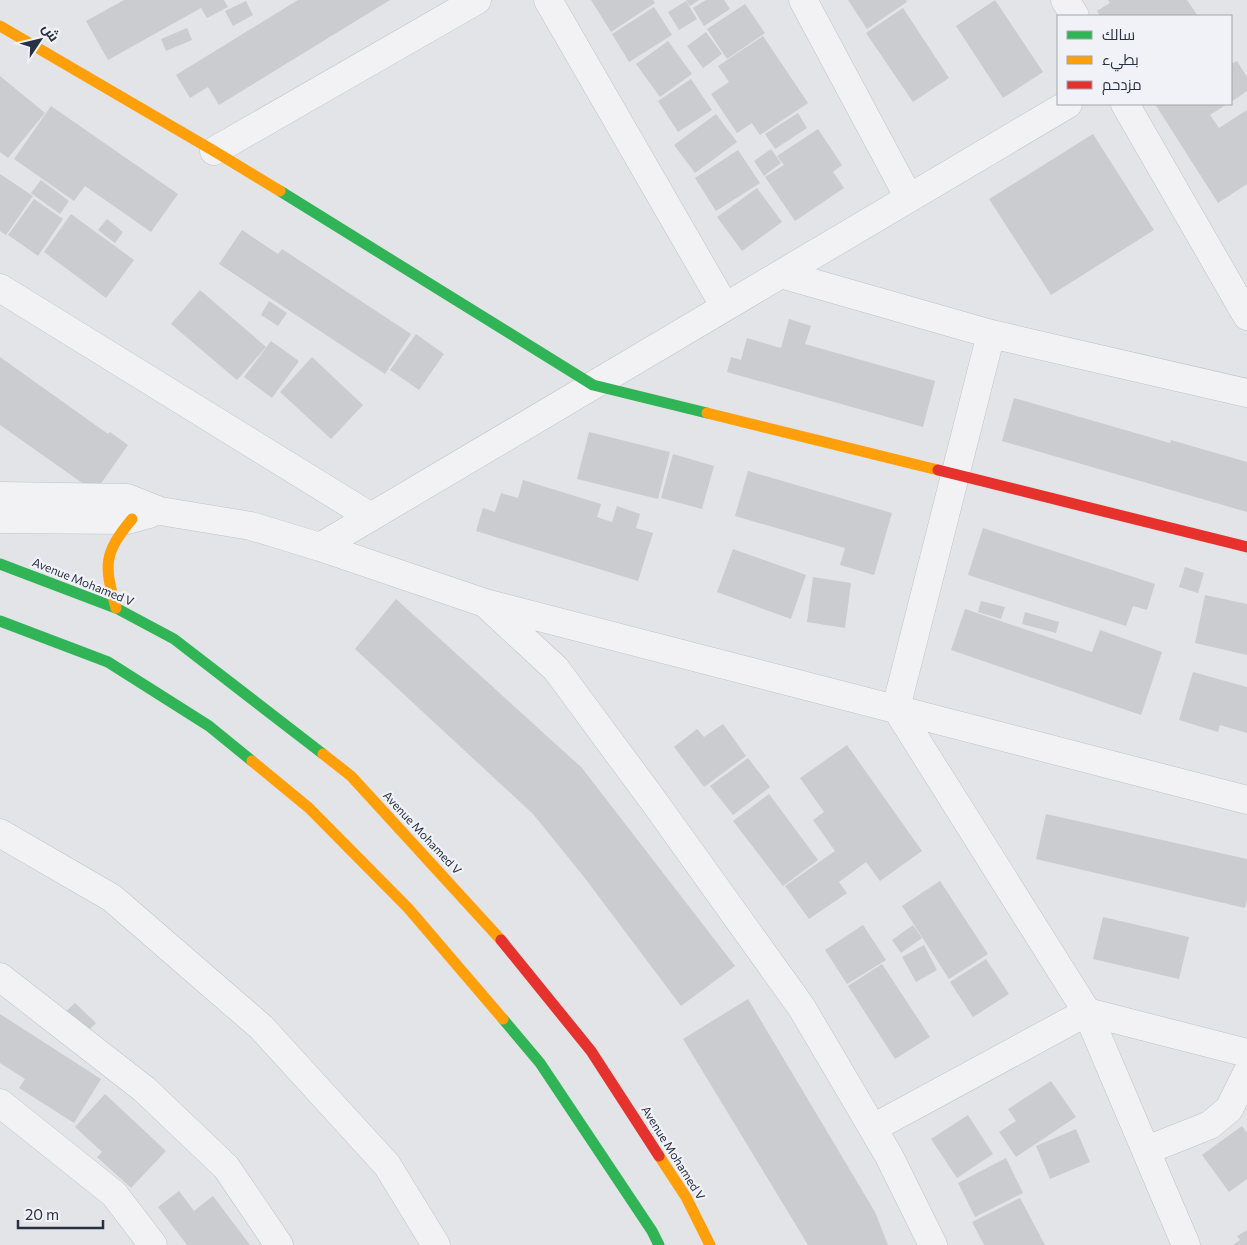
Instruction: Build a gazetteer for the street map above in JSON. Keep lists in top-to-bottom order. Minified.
{"streets":{"street":["Avenue Mohamed V"]},"legend":["سالك","بطيء","مزدحم"],"scale_bar":"20 m","north":"top right"}
